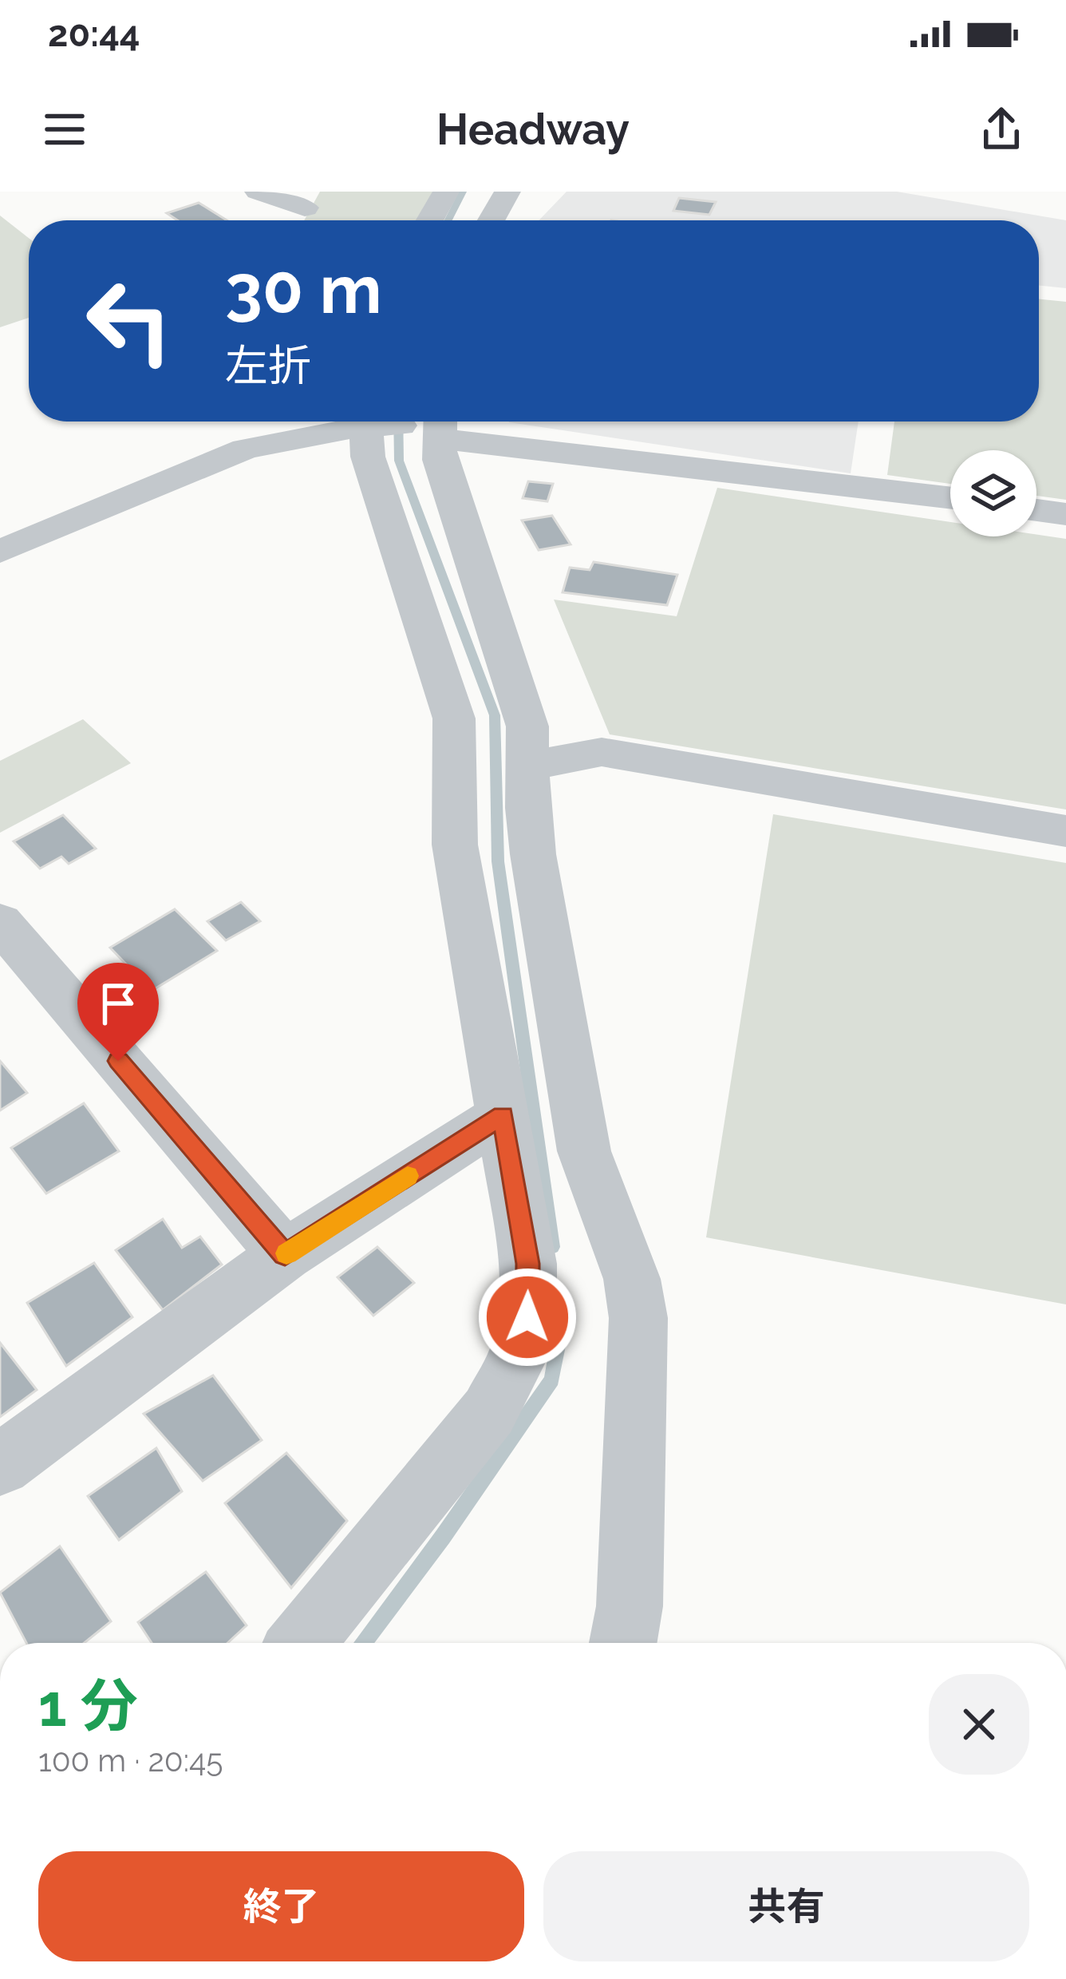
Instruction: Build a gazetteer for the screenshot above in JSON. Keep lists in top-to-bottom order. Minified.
{"page":{"status":"20:44","header":"Headway","turn":["30 m","左折"],"heading":["1 分","100 m · 20:45"],"buttons":["終了","共有"]}}
